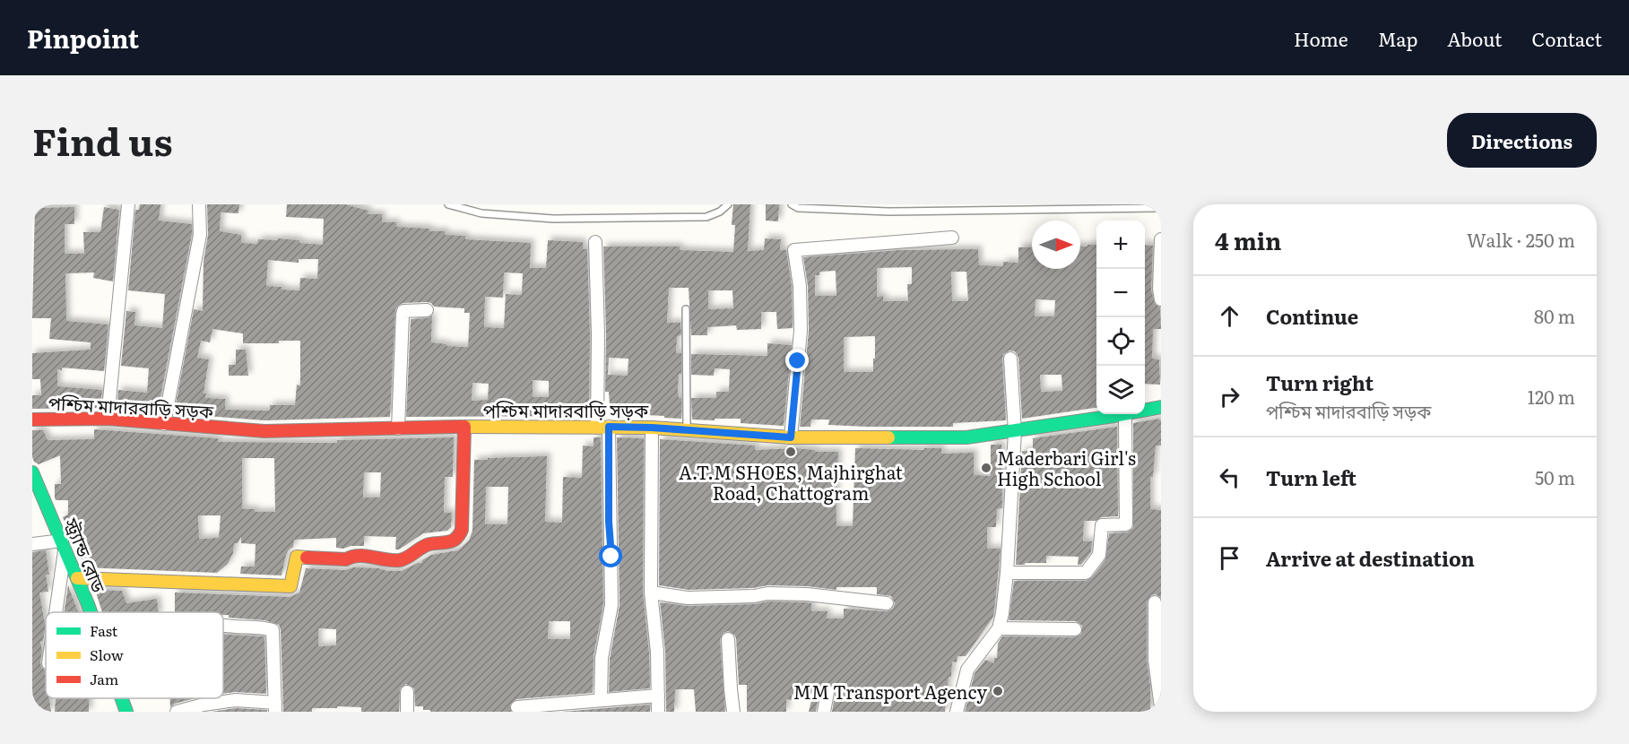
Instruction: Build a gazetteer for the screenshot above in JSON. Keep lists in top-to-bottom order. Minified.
{"streets":{"street":["পশ্চিম মাদারবাড়ি সড়ক","স্ট্র্যান্ড রোড"]},"places":["A.T.M SHOES, Majhirghat Road, Chattogram","Maderbari Girl's High School","MM Transport Agency"],"legend":["Fast","Slow","Jam"],"north":"right","page":{"header":"Pinpoint","nav":["Home","Map","About","Contact"],"title":"Find us","buttons":"Directions","heading":["4 min","Walk · 250 m"],"map_buttons":["+","−"],"list":[["Continue","80 m"],["Turn right","পশ্চিম মাদারবাড়ি সড়ক","120 m"],["Turn left","50 m"],"Arrive at destination"]}}
